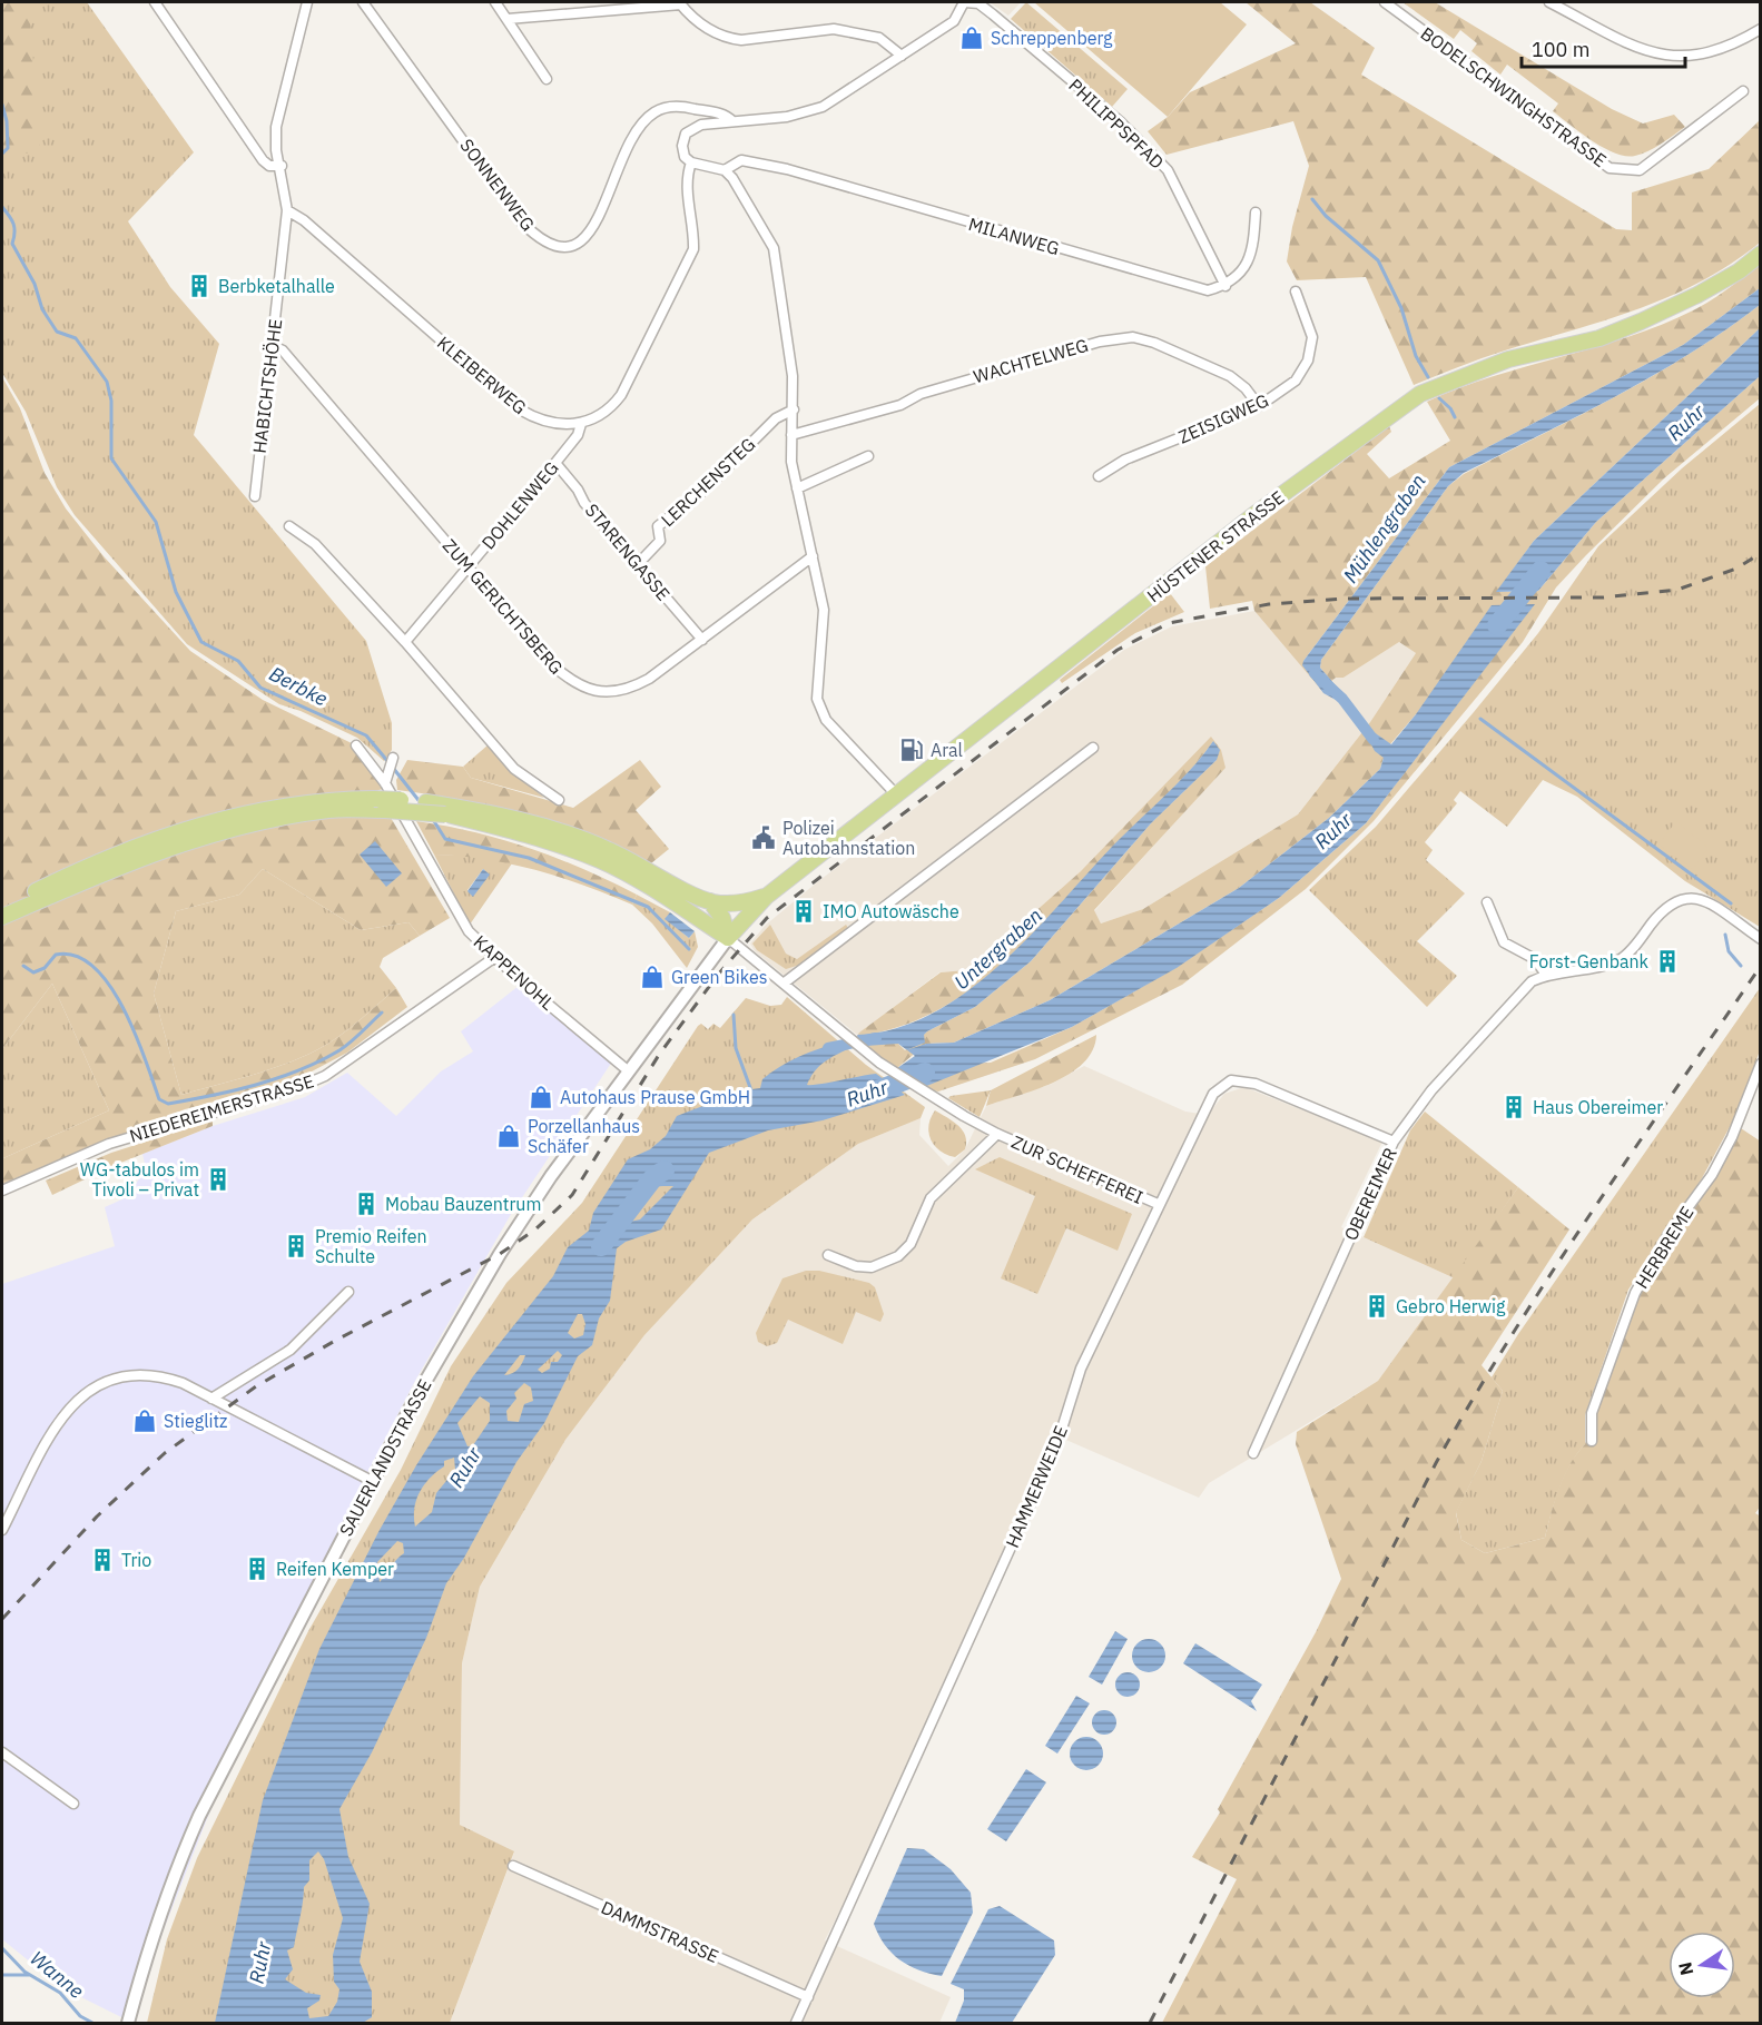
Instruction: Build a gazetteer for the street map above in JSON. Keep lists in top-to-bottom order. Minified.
{"streets":{"main road":["HÜSTENER STRASSE"],"street":["BODELSCHWINGHSTRASSE","PHILIPPSPFAD","SONNENWEG","MILANWEG","WACHTELWEG","KLEIBERWEG","HABICHTSHÖHE","ZEISIGWEG","LERCHENSTEG","DOHLENWEG","STARENGASSE","ZUM GERICHTSBERG","KAPPENOHL","NIEDEREIMERSTRASSE","ZUR SCHEFFEREI","OBEREIMER","HERBREME","SAUERLANDSTRASSE","HAMMERWEIDE","DAMMSTRASSE"]},"crossings":[["PHILIPPSPFAD","MILANWEG"],["WACHTELWEG","ZEISIGWEG"],["KLEIBERWEG","HABICHTSHÖHE"],["KLEIBERWEG","DOHLENWEG"],["HABICHTSHÖHE","ZUM GERICHTSBERG"],["LERCHENSTEG","STARENGASSE"],["DOHLENWEG","STARENGASSE"],["DOHLENWEG","ZUM GERICHTSBERG"],["HÜSTENER STRASSE","SAUERLANDSTRASSE"],["STARENGASSE","ZUM GERICHTSBERG"],["KAPPENOHL","NIEDEREIMERSTRASSE"],["KAPPENOHL","SAUERLANDSTRASSE"],["ZUR SCHEFFEREI","HAMMERWEIDE"],["OBEREIMER","HAMMERWEIDE"],["HAMMERWEIDE","DAMMSTRASSE"]],"water":["Ruhr","Mühlengraben","Berbke","Untergraben","Wanne"],"places":{"shop":["Schreppenberg","Green Bikes","Autohaus Prause GmbH","Porzellanhaus Schäfer","Stieglitz"],"building":["Berbketalhalle","IMO Autowäsche","Forst-Genbank","Haus Obereimer","WG-tabulos im Tivoli – Privat","Mobau Bauzentrum","Premio Reifen Schulte","Gebro Herwig","Trio","Reifen Kemper"],"fuel station":["Aral"],"public building":["Polizei Autobahnstation"]},"scale_bar":"100 m","north":"left"}
